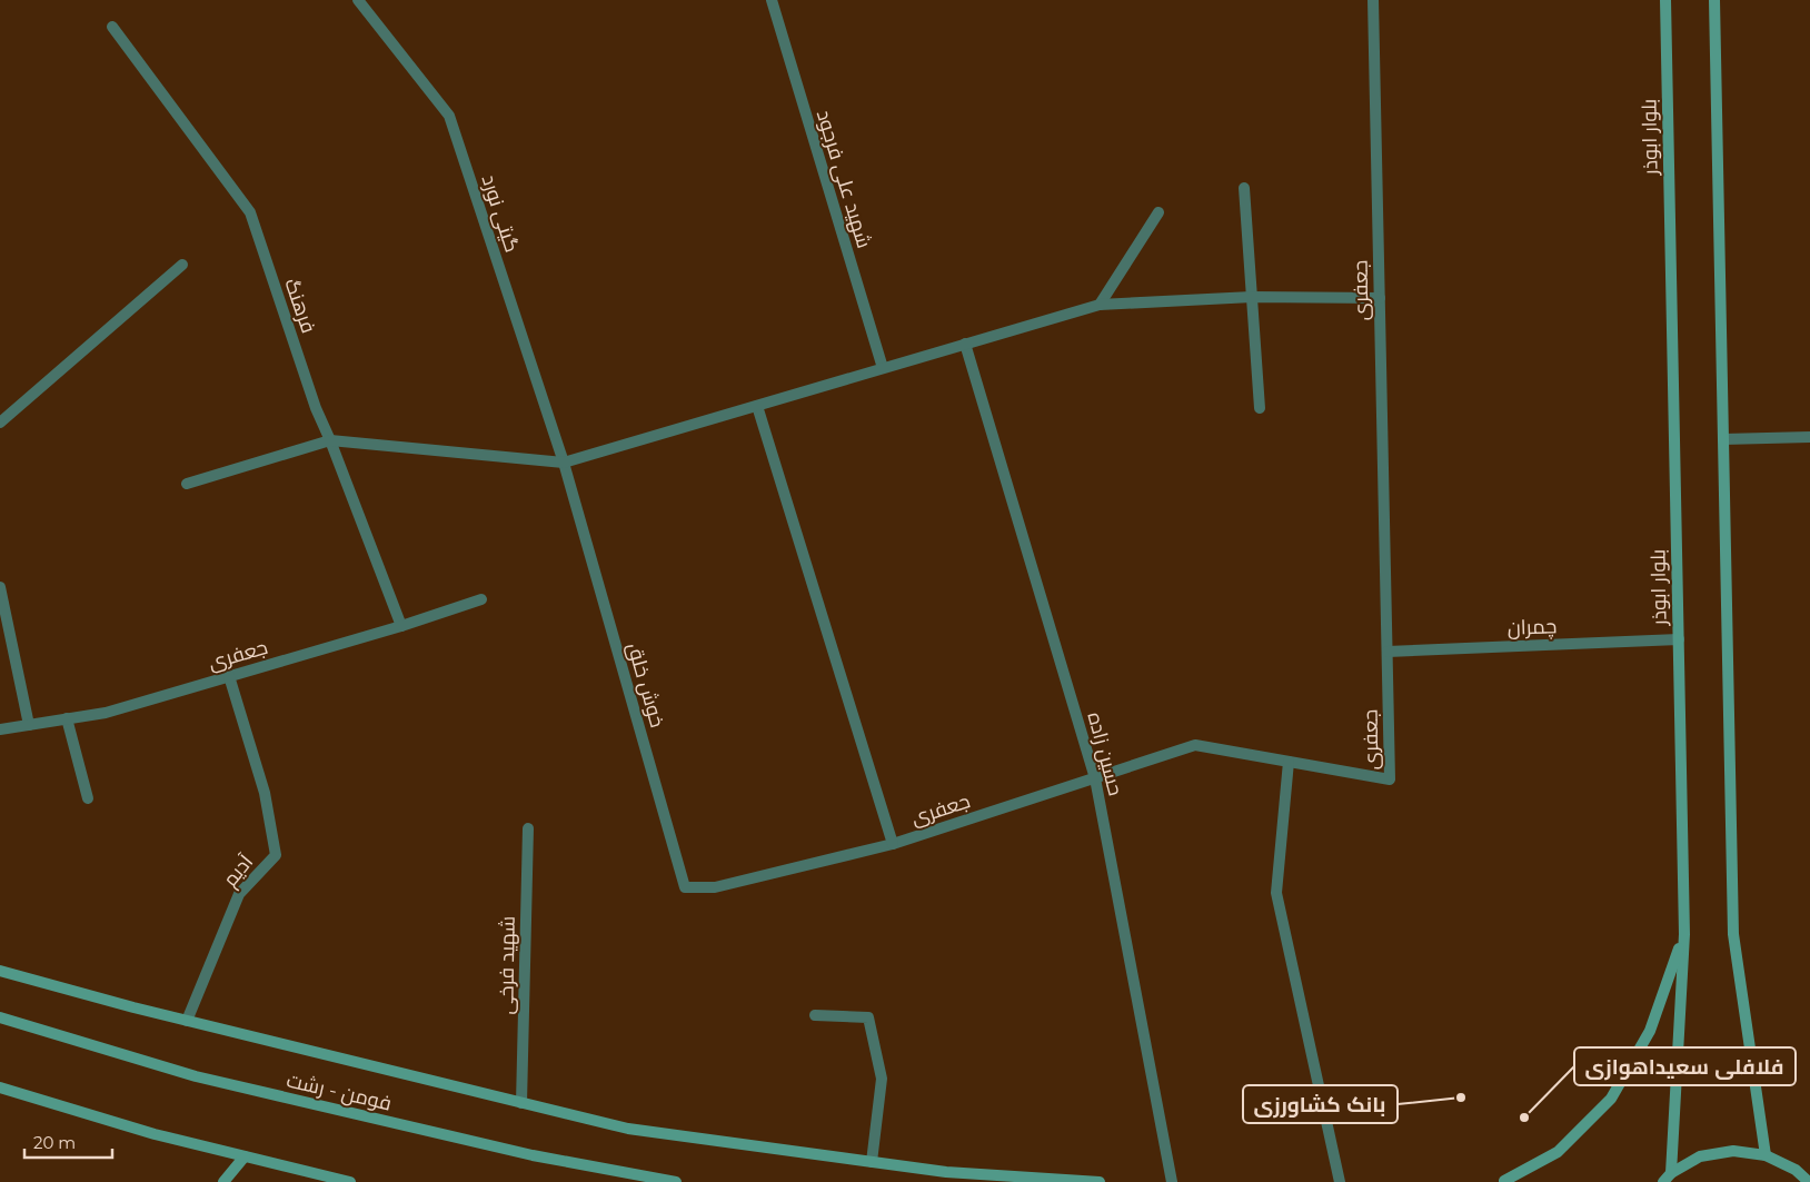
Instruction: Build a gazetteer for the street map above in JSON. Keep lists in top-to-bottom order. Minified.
{"streets":{"street":["بلوار ابوذر","شهید علی فرجود","گیتی نورد","جعفری","فرهنگ","چمران","خوش خلق","حسین زاده","آدیم","شهید فرخی","فومن - رشت"]},"crossings":[["بلوار ابوذر","چمران"],["گیتی نورد","خوش خلق"],["جعفری","فرهنگ"],["جعفری","چمران"],["جعفری","خوش خلق"],["جعفری","حسین زاده"],["جعفری","آدیم"]],"places":["بانک کشاورزی","فلافلی سعیداهوازی"],"scale_bar":"20 m"}
